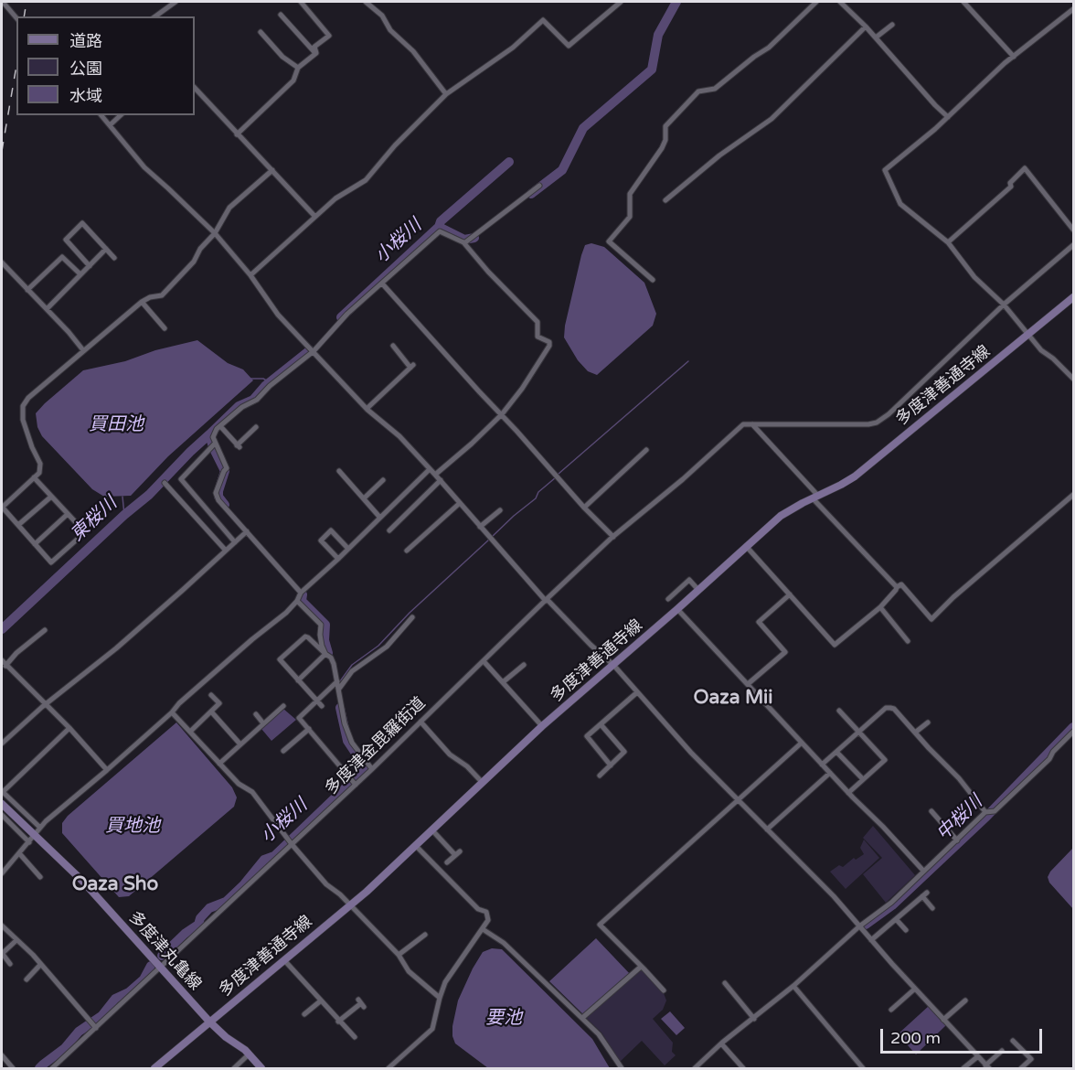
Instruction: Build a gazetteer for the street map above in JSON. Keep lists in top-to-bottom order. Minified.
{"streets":{"main road":["多度津善通寺線","多度津丸亀線"],"street":["多度津金毘羅街道"]},"crossings":[["多度津善通寺線","多度津丸亀線"],["多度津金毘羅街道","多度津丸亀線"]],"districts":["Oaza Mii","Oaza Sho"],"water":["小桜川","買田池","東桜川","中桜川","買地池","要池"],"legend":["道路","公園","水域"],"scale_bar":"200 m"}
